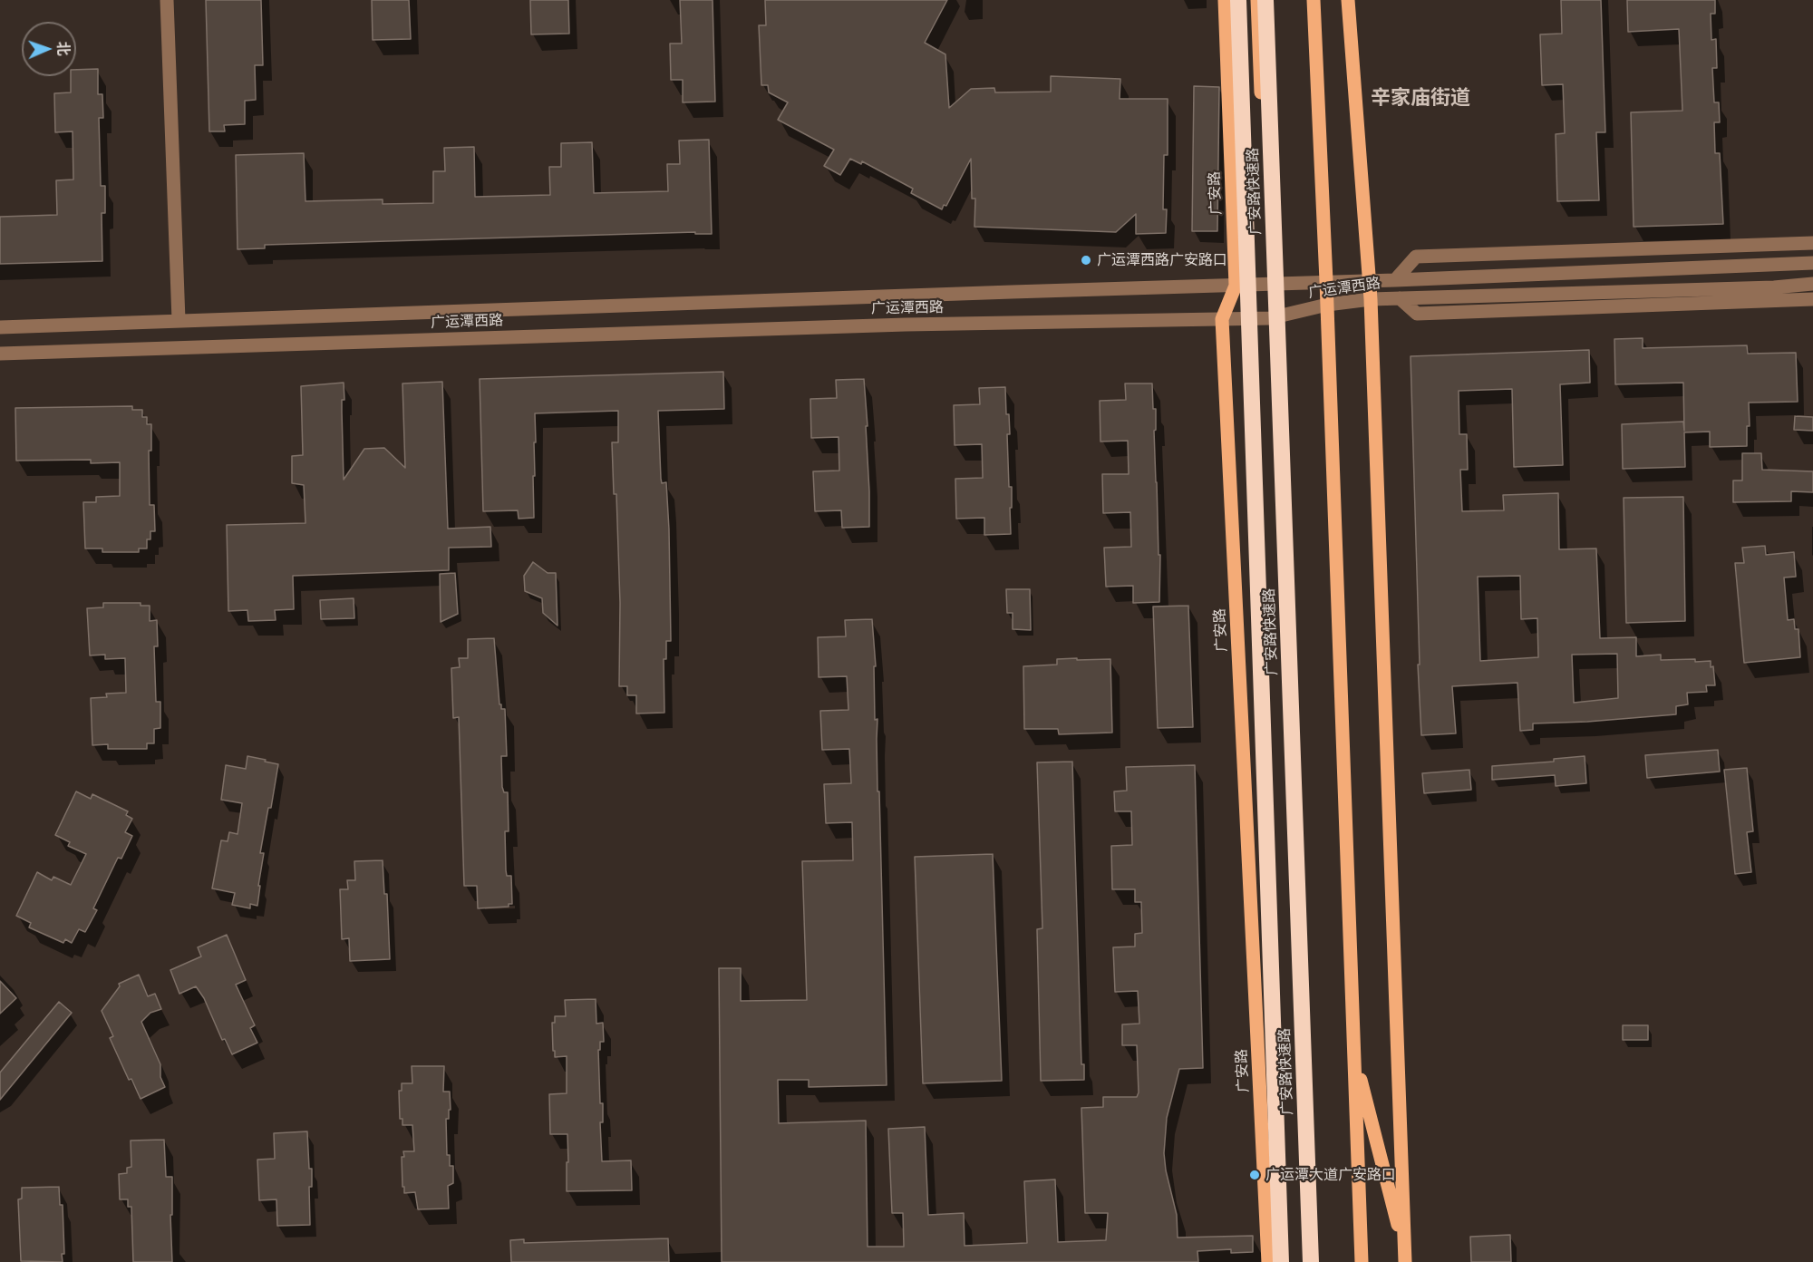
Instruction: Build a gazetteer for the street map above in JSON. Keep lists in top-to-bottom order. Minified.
{"streets":{"highway":["广安路快速路"],"main road":["广安路"],"street":["广运潭西路"]},"crossings":[["广安路","广运潭西路"]],"districts":["辛家庙街道"],"places":["广运潭西路广安路口","广运潭大道广安路口"],"north":"right"}
